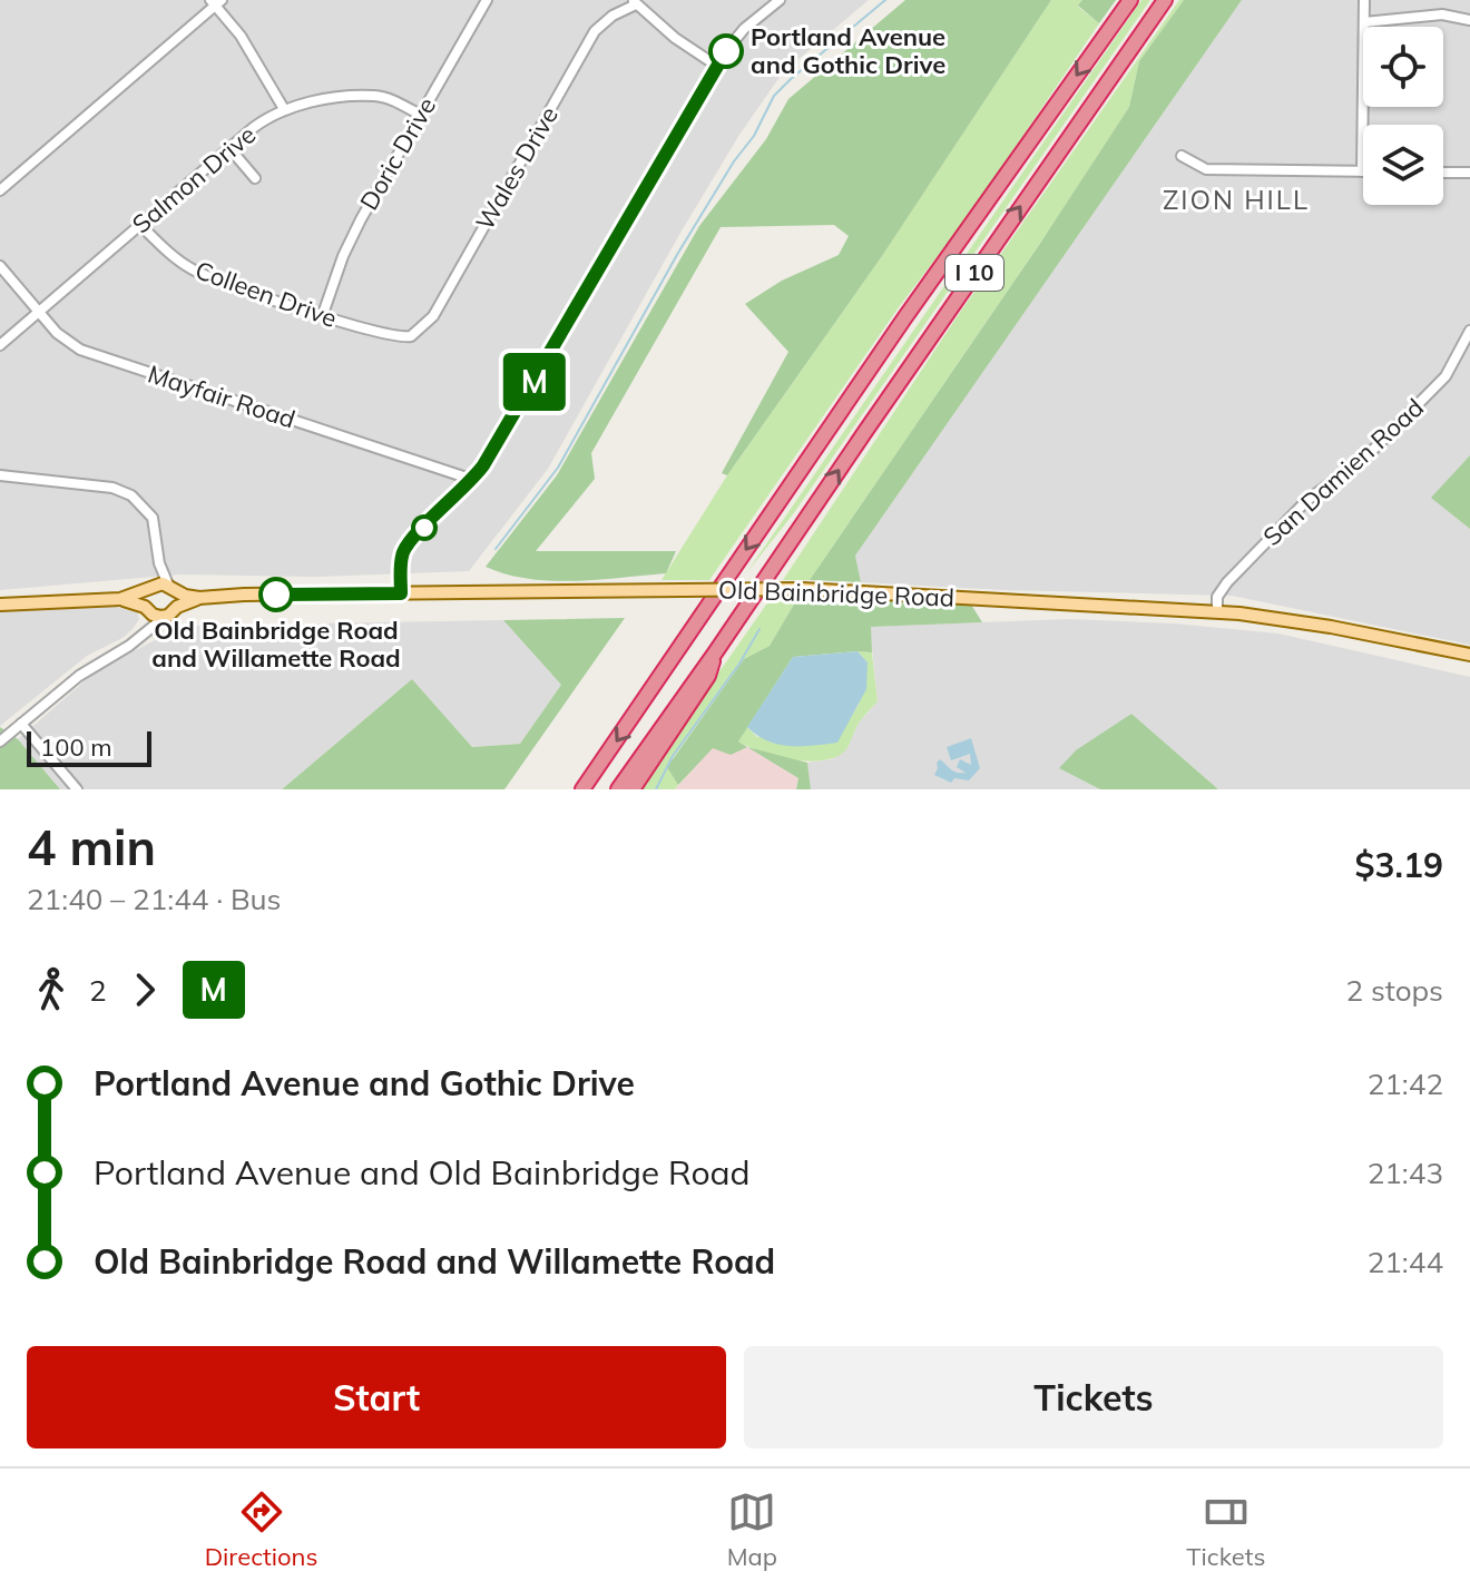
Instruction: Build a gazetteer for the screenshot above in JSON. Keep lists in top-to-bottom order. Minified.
{"streets":{"highway":["I 10"],"main road":["Old Bainbridge Road"],"street":["Doric Drive","Wales Drive","Salmon Drive","Colleen Drive","Mayfair Road","San Damien Road"]},"crossings":[["Doric Drive","Salmon Drive"],["Doric Drive","Colleen Drive"],["Wales Drive","Colleen Drive"],["Salmon Drive","Colleen Drive"],["Salmon Drive","Mayfair Road"],["San Damien Road","Old Bainbridge Road"]],"districts":["ZION HILL"],"places":["Portland Avenue and Gothic Drive","Old Bainbridge Road and Willamette Road"],"lines":["bus line M"],"scale_bar":"100 m","page":{"on_map":"M","scale":"100 m","heading":["4 min","21:40 – 21:44 · Bus","$3.19"],"legs":["2","M","2 stops"],"list":[{"name":"Portland Avenue and Gothic Drive","value":"21:42"},{"name":"Portland Avenue and Old Bainbridge Road","value":"21:43"},{"name":"Old Bainbridge Road and Willamette Road","value":"21:44"}],"buttons":["Start","Tickets"],"tabs":["Directions","Map","Tickets"]}}
